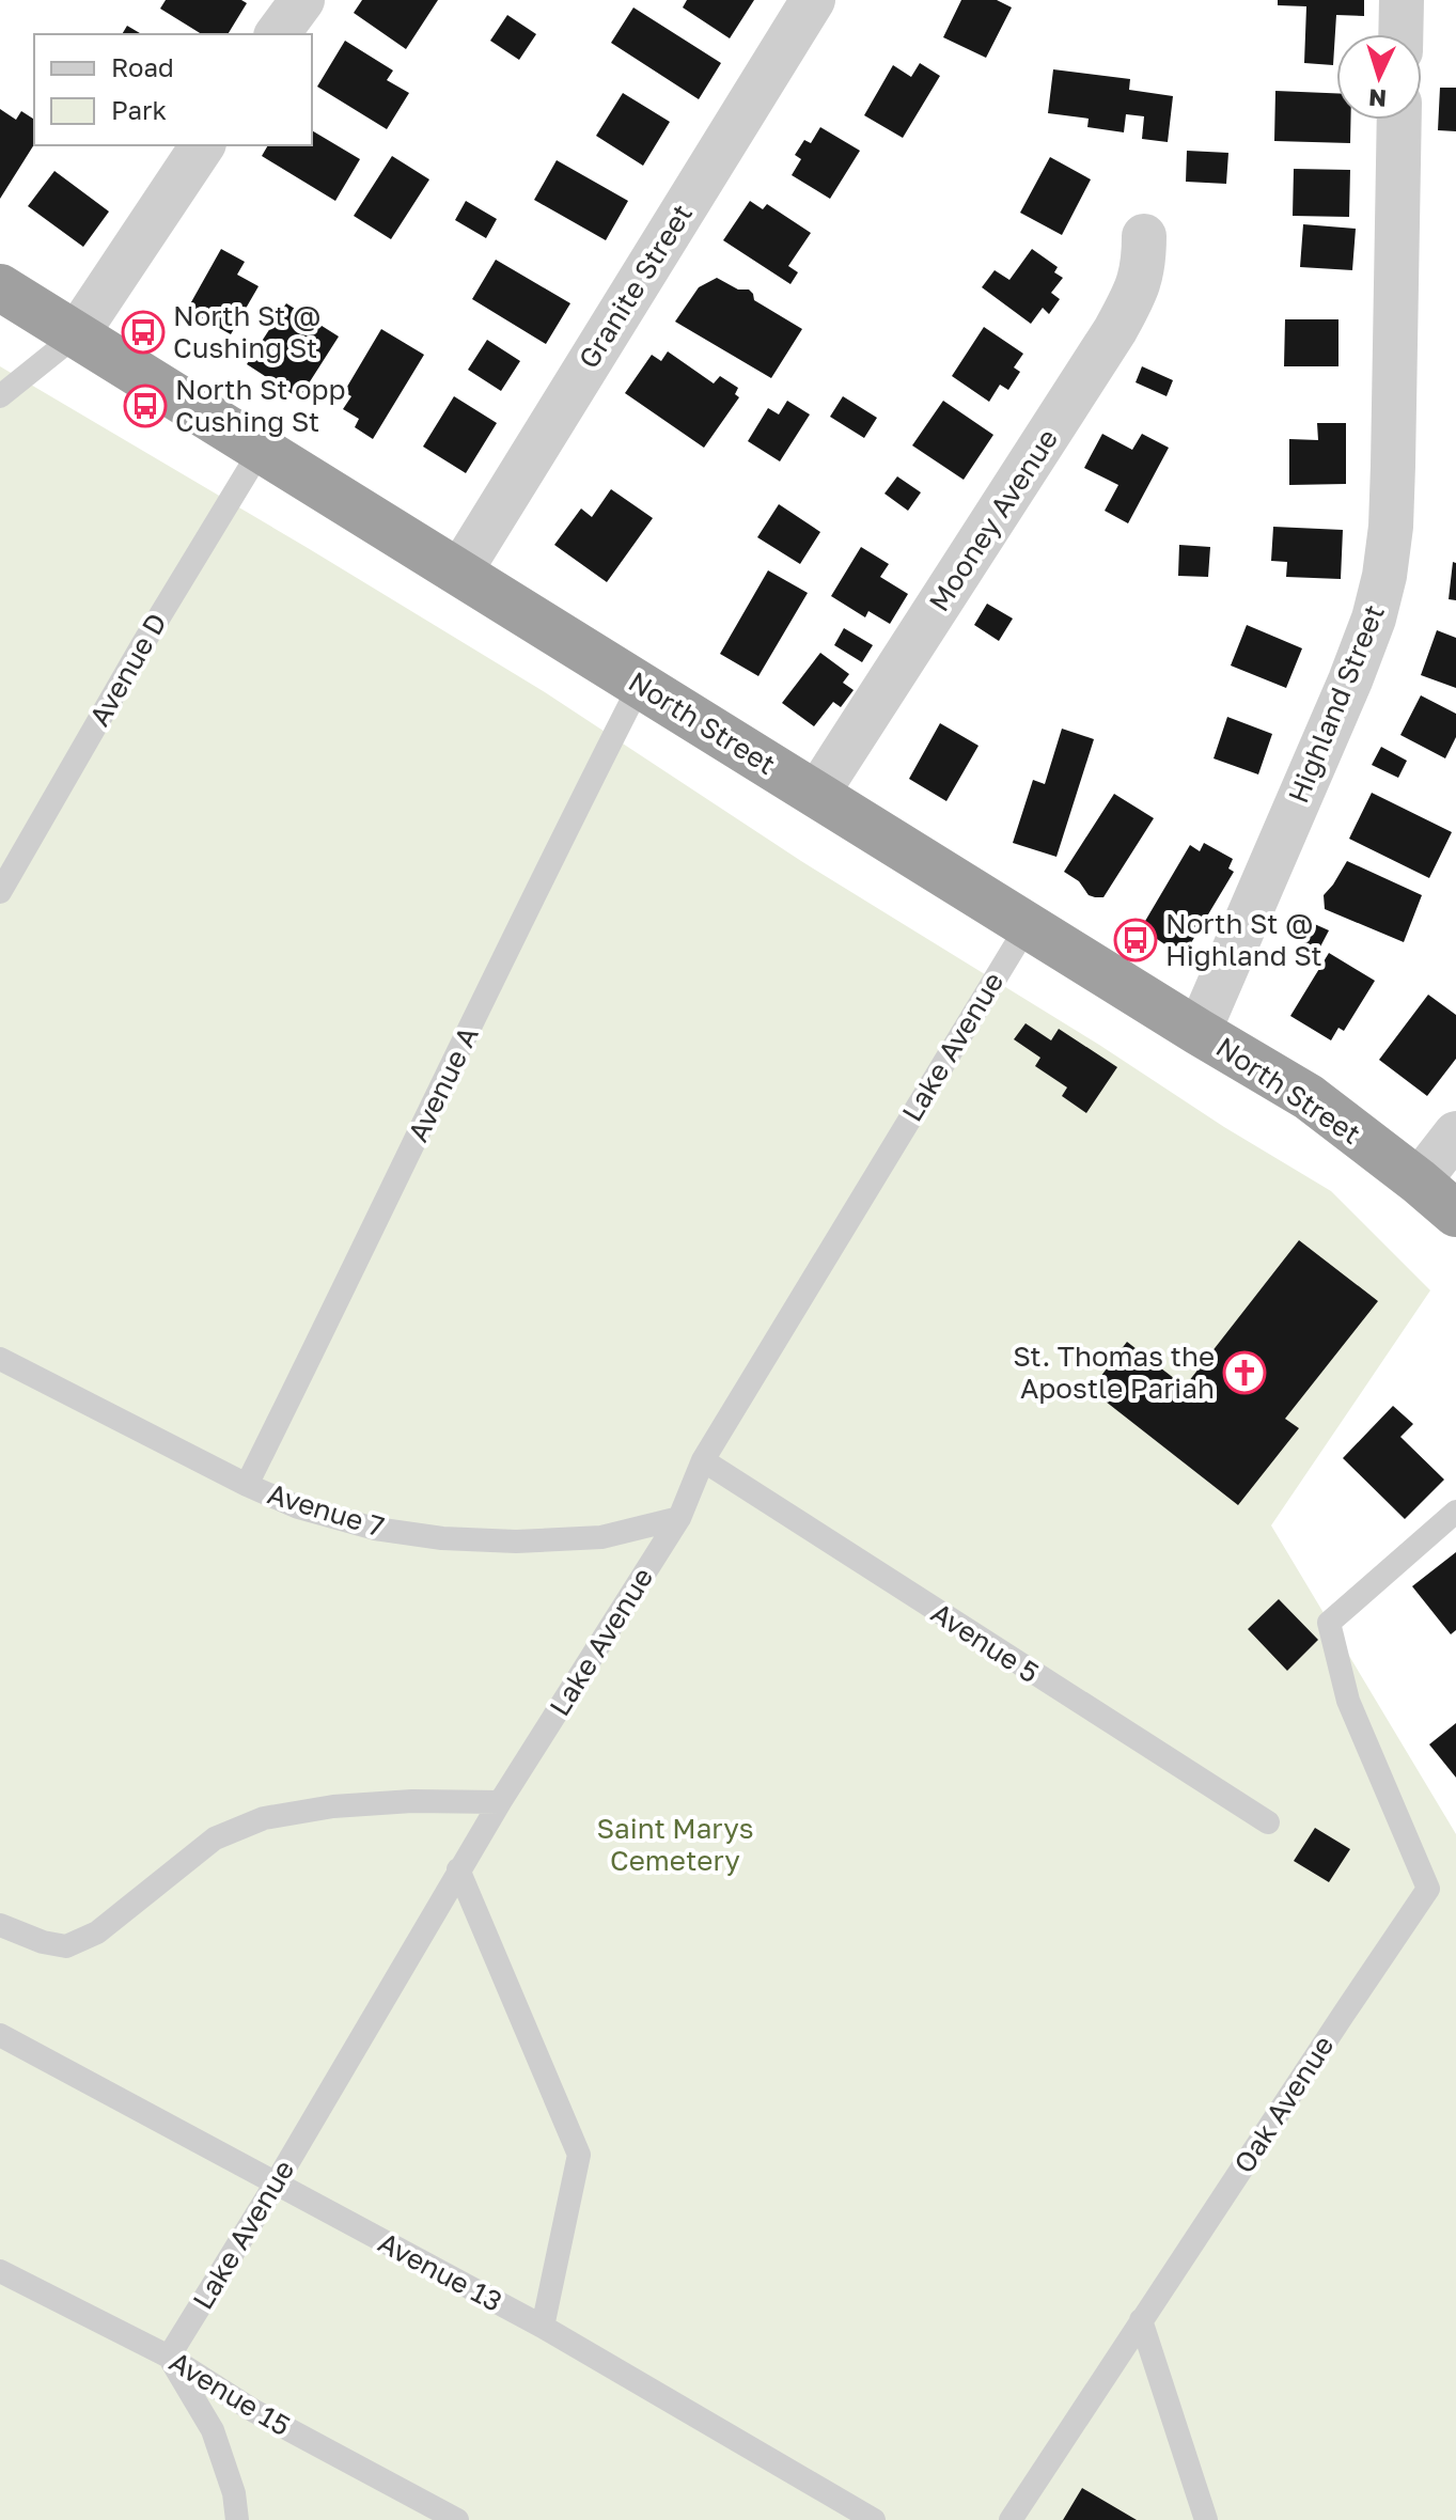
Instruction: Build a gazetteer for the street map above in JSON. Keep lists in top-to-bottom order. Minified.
{"streets":{"highway":["North Street"],"street":["Granite Street","Mooney Avenue","Highland Street"],"lane":["Avenue D","Lake Avenue","Avenue A","Avenue 7","Avenue 5","Oak Avenue","Avenue 13","Avenue 15"]},"crossings":[["Granite Street","North Street"],["Mooney Avenue","North Street"],["Avenue D","North Street"],["Highland Street","North Street"],["North Street","Lake Avenue"],["North Street","Avenue A"],["Lake Avenue","Avenue 7"],["Lake Avenue","Avenue 5"],["Lake Avenue","Avenue 13"],["Lake Avenue","Avenue 15"],["Avenue A","Avenue 7"]],"parks":["Saint Marys Cemetery"],"places":{"bus stop":["North St @ Cushing St","North St opp Cushing St","North St @ Highland St"],"church":["St. Thomas the Apostle Pariah"]},"legend":["Road","Park"],"north":"bottom"}
